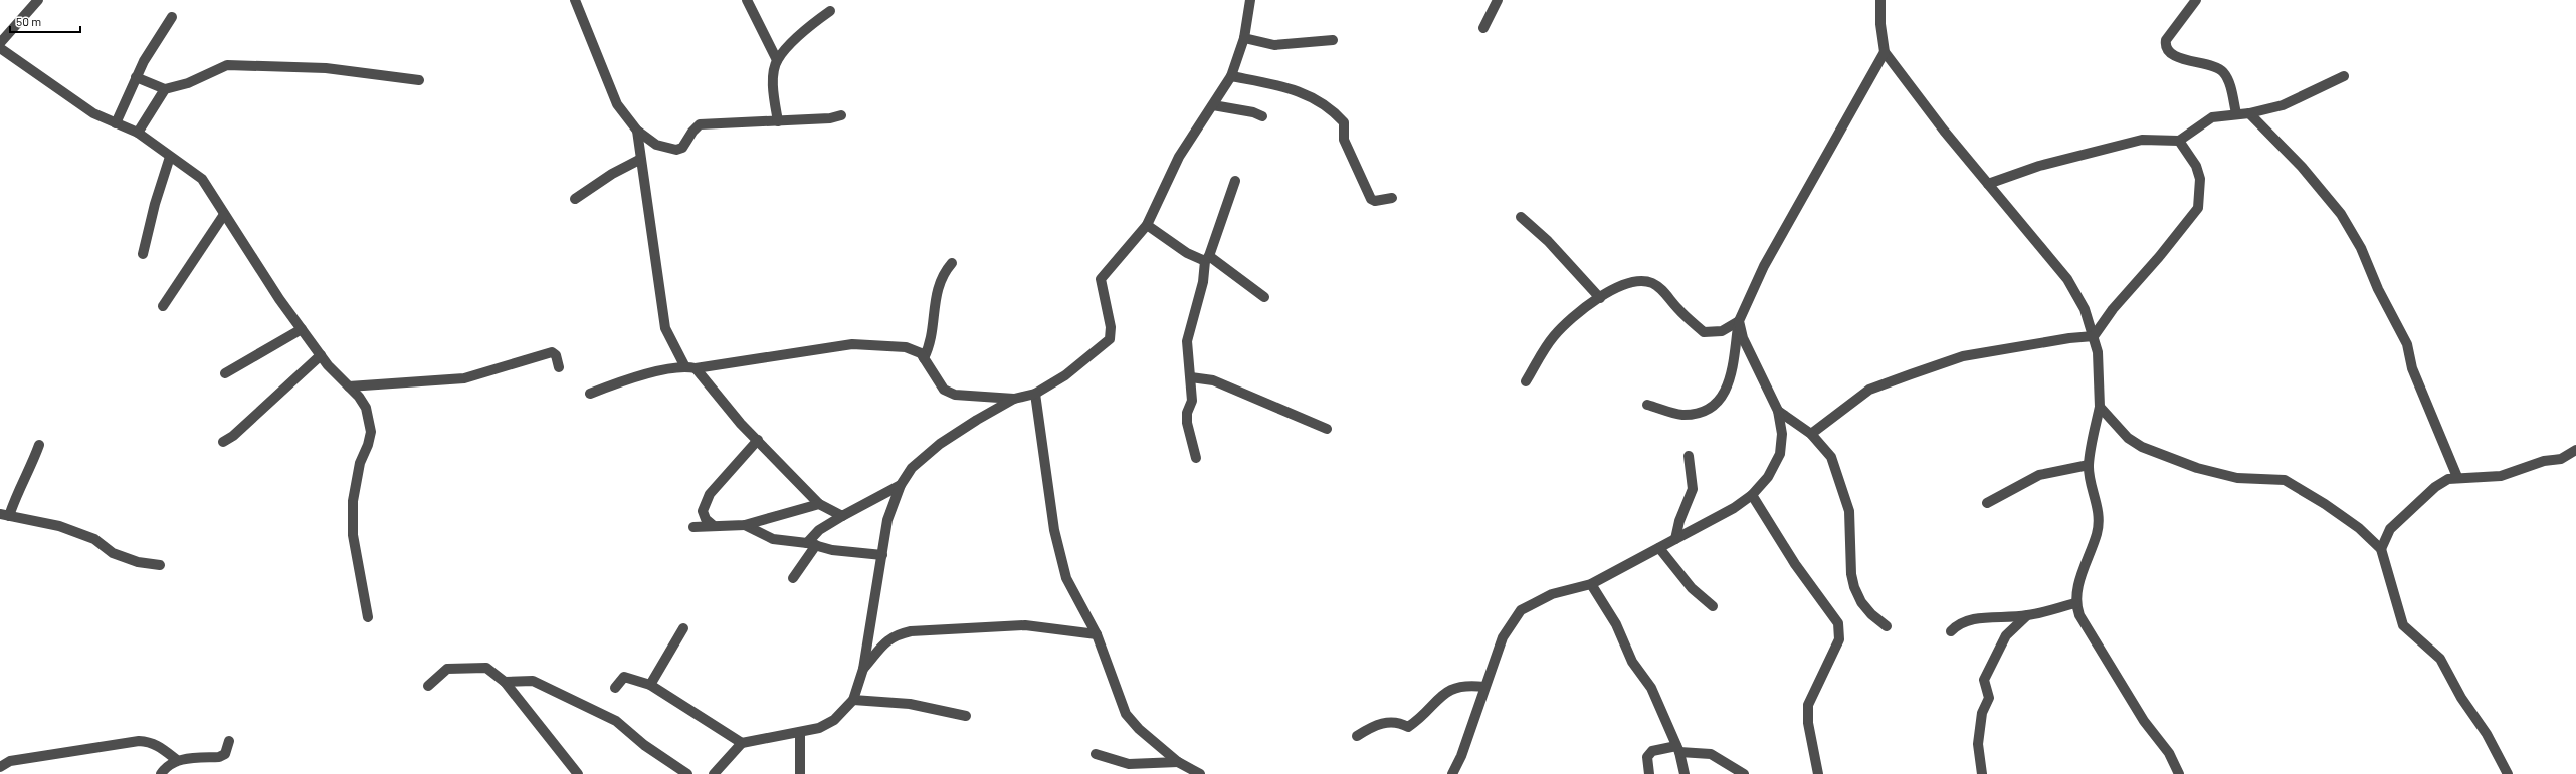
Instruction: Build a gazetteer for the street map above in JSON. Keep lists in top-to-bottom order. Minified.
{"scale_bar":"50 m"}
